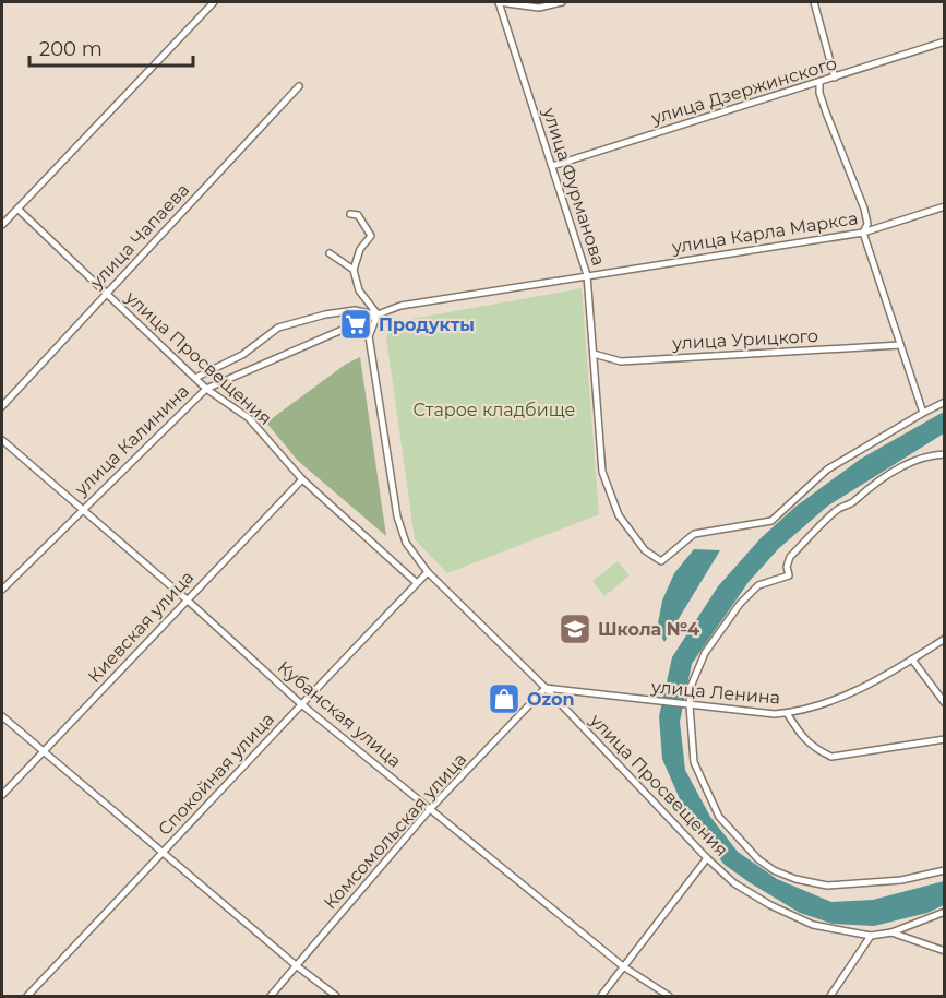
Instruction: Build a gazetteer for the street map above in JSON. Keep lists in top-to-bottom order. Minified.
{"streets":{"street":["улица Дзержинского","улица Фурманова","улица Карла Маркса","улица Чапаева","улица Урицкого","улица Просвещения","улица Калинина","Киевская улица","улица Ленина","Кубанская улица","Спокойная улица","Комсомольская улица"]},"crossings":[["улица Дзержинского","улица Фурманова"],["улица Фурманова","улица Карла Маркса"],["улица Фурманова","улица Урицкого"],["улица Карла Маркса","улица Просвещения"],["улица Карла Маркса","улица Калинина"],["улица Чапаева","улица Просвещения"],["улица Просвещения","улица Калинина"],["улица Просвещения","Киевская улица"],["улица Просвещения","улица Ленина"],["улица Просвещения","Спокойная улица"],["улица Просвещения","Комсомольская улица"],["улица Калинина","Кубанская улица"],["Киевская улица","Кубанская улица"],["улица Ленина","Комсомольская улица"],["Кубанская улица","Спокойная улица"],["Кубанская улица","Комсомольская улица"]],"parks":["Старое кладбище"],"places":{"supermarket":["Продукты"],"school or university":["Школа №4"],"shop":["Ozon"]},"scale_bar":"200 m"}
